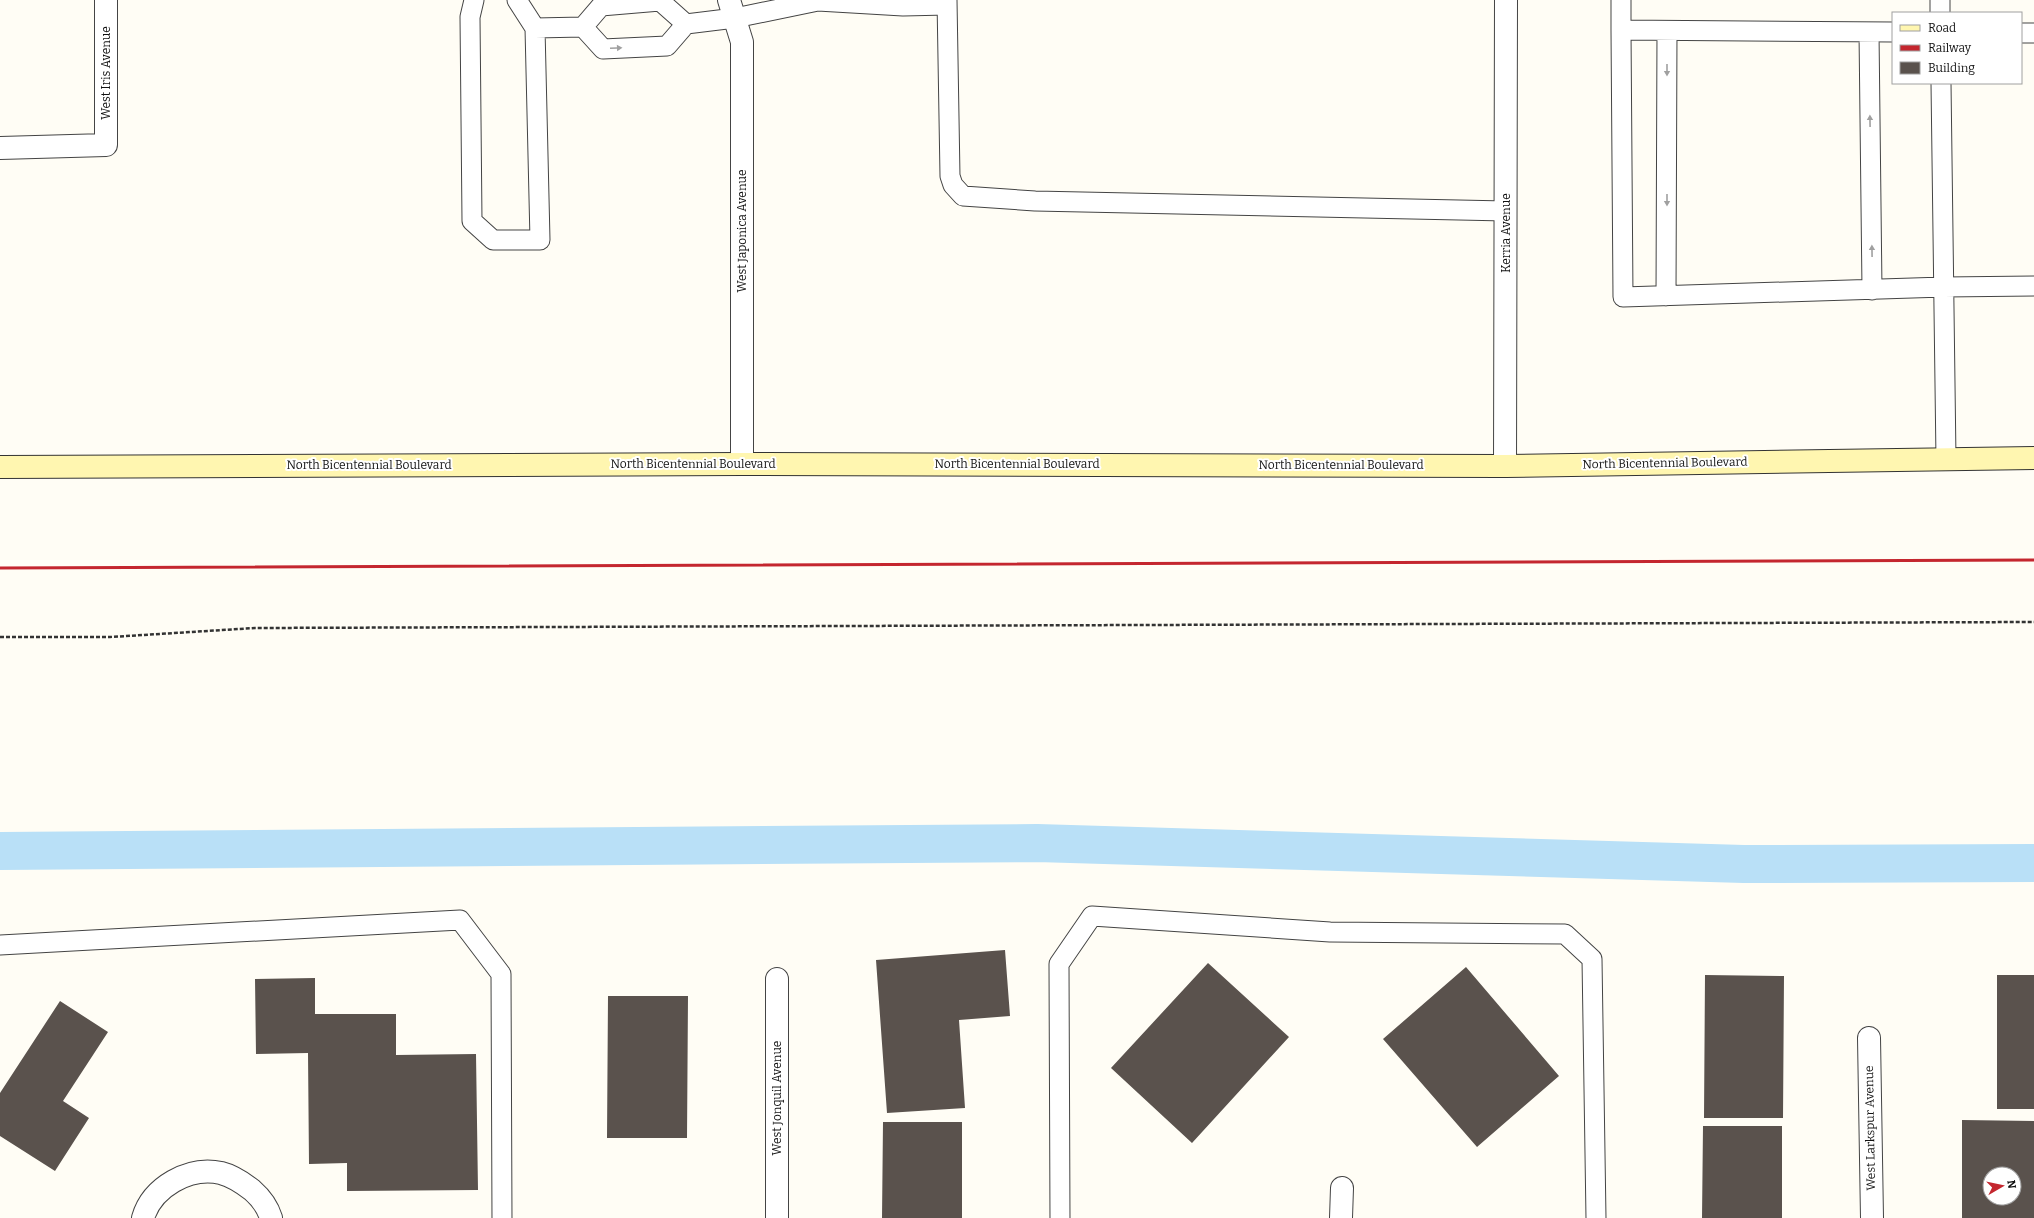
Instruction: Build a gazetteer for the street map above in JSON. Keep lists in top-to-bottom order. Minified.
{"streets":{"main road":["North Bicentennial Boulevard"],"street":["West Iris Avenue","West Japonica Avenue","Kerria Avenue","West Jonquil Avenue","West Larkspur Avenue"]},"crossings":[["West Japonica Avenue","North Bicentennial Boulevard"],["Kerria Avenue","North Bicentennial Boulevard"]],"legend":["Road","Railway","Building"],"north":"right"}
